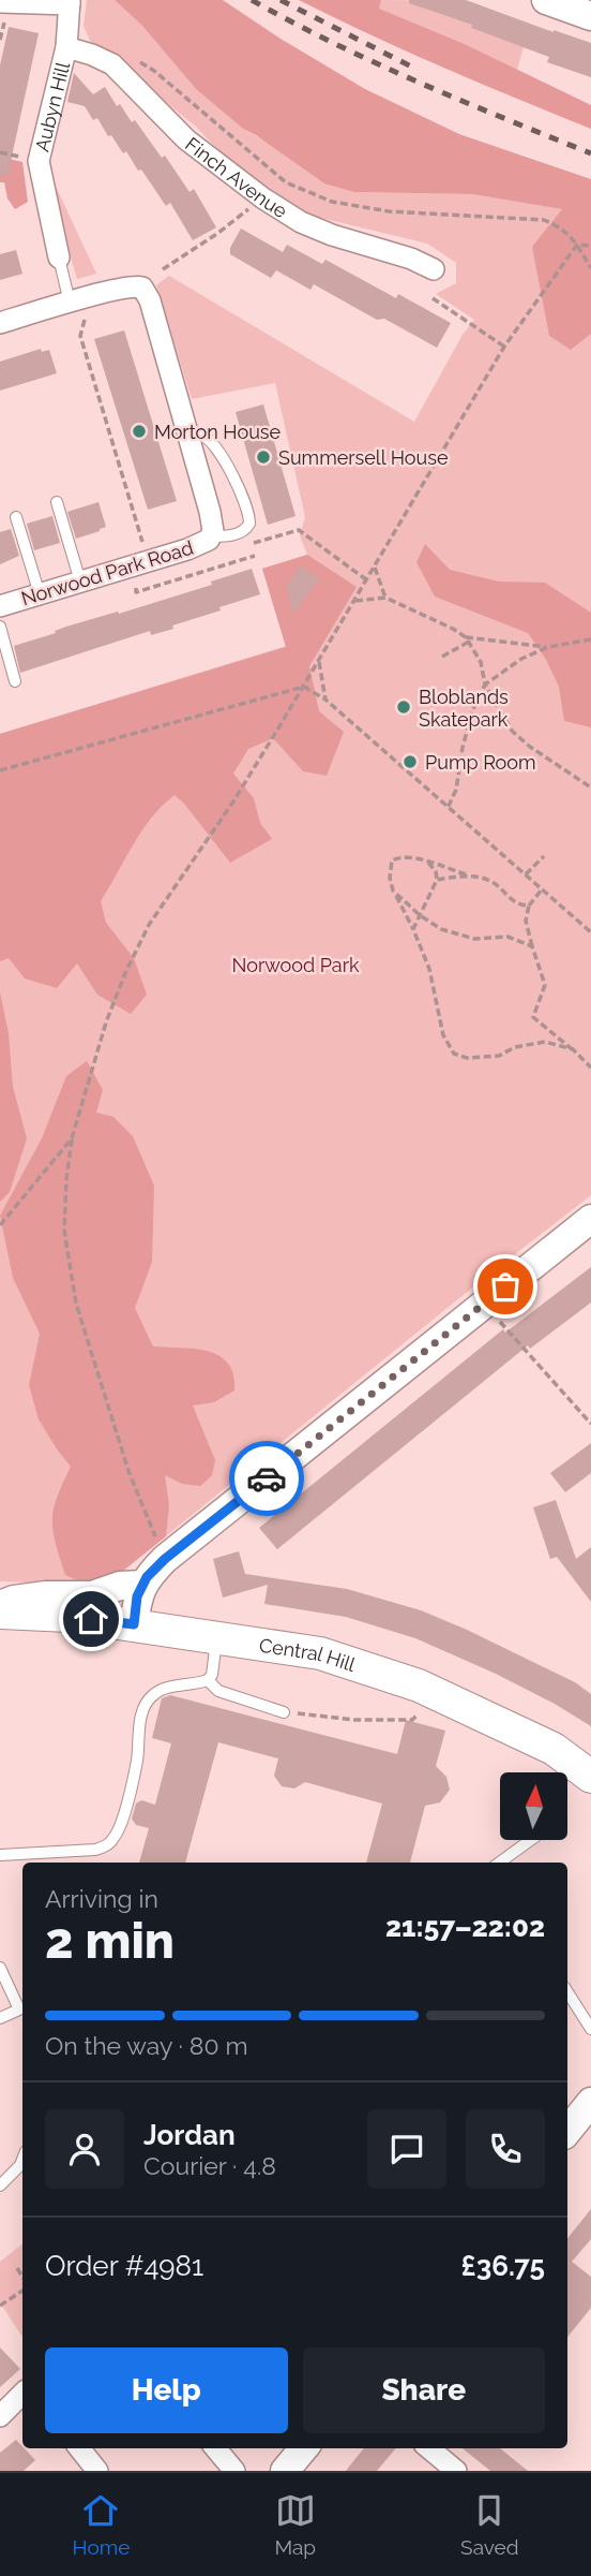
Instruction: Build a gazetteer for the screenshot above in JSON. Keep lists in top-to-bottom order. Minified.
{"streets":{"main road":["Central Hill"],"street":["Aubyn Hill","Finch Avenue","Norwood Park Road"]},"crossings":[["Aubyn Hill","Finch Avenue"]],"parks":["Norwood Park"],"places":["Morton House","Summersell House","Bloblands Skatepark","Pump Room"],"north":"top","page":{"heading":["2 min","Arriving in","21:57–22:02"],"panel":["Jordan","Courier · 4.8","Order #4981","£36.75"],"bar":"On the way · 80 m","buttons":["Help","Share"],"tabs":["Home","Map","Saved"]}}
